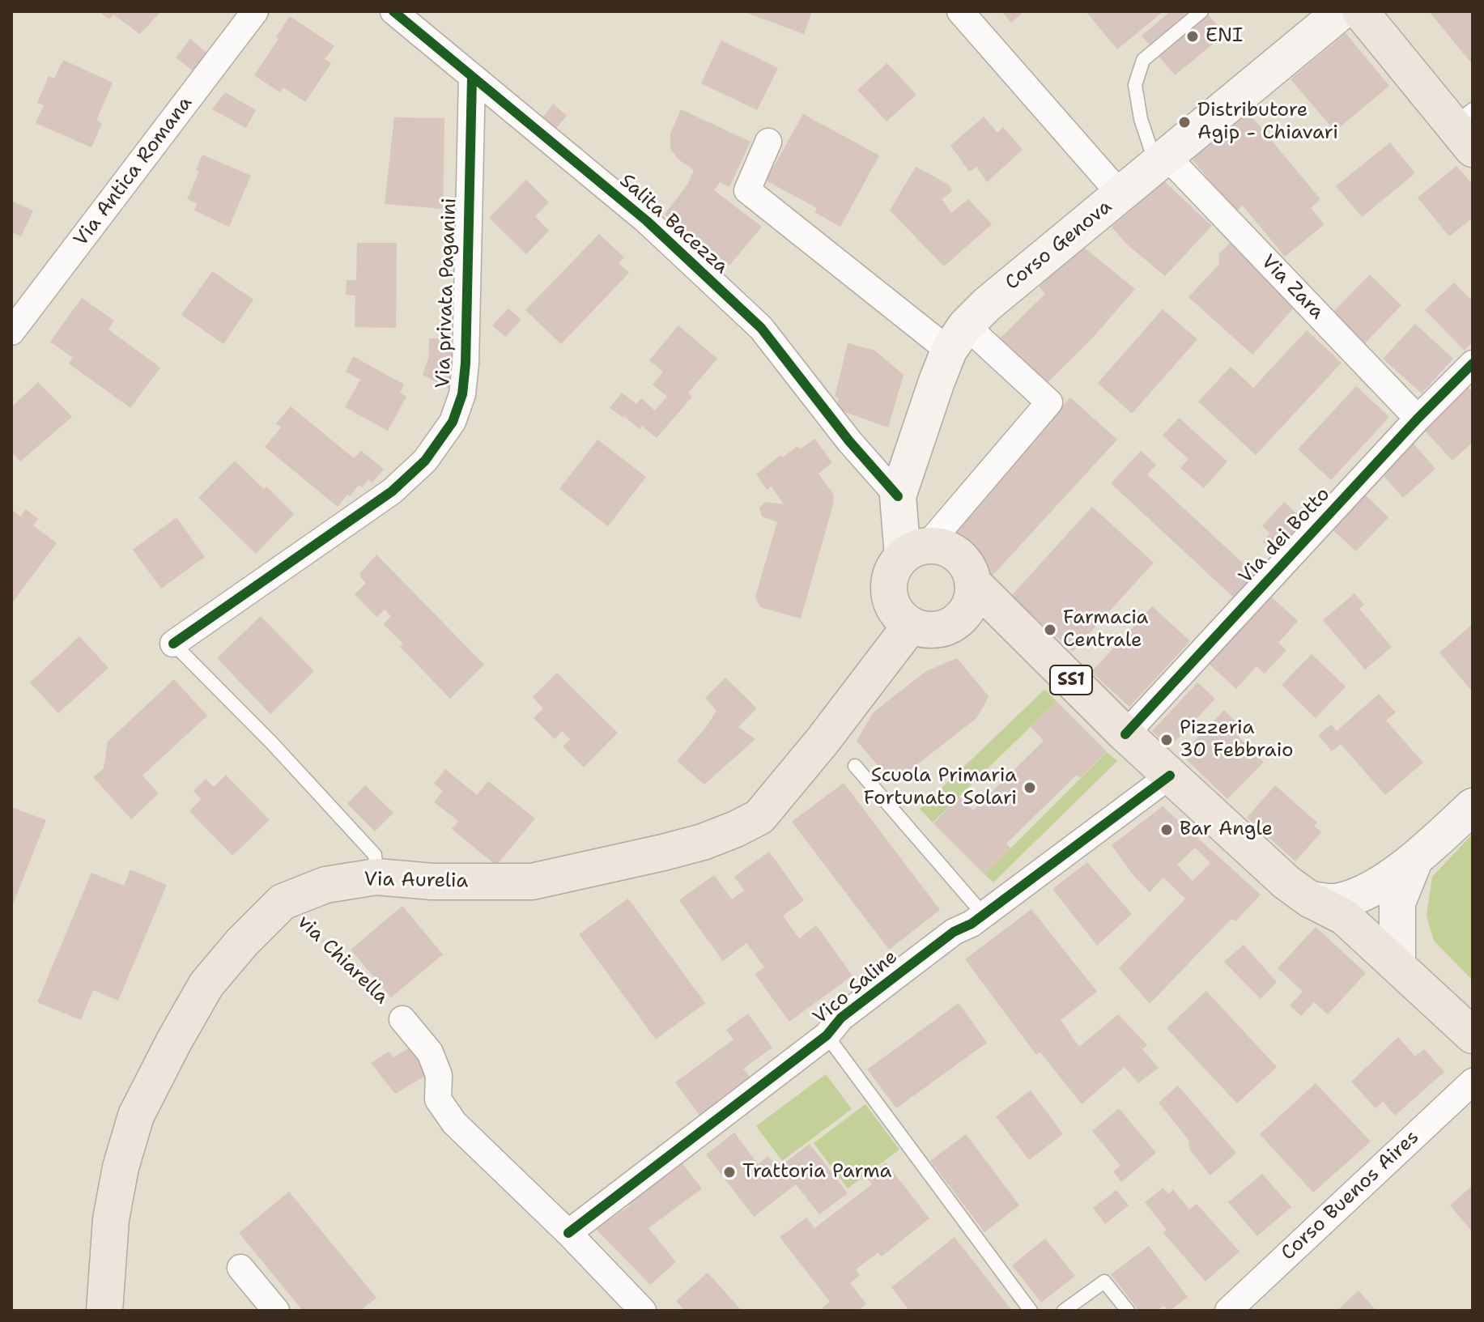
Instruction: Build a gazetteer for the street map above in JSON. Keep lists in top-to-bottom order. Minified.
{"streets":{"main road":["Corso Genova","SS1","Via Aurelia"],"street":["Via Antica Romana","Salita Bacezza","Via Zara","Via privata Paganini","Via dei Botto","Vico Saline","Corso Buenos Aires"],"path":["via Chiarella"]},"crossings":[["Salita Bacezza","Corso Genova"],["Salita Bacezza","Via privata Paganini"],["Corso Genova","Via Zara"],["Corso Genova","SS1"],["Corso Genova","Via Aurelia"],["Via Zara","Via dei Botto"],["Via dei Botto","SS1"],["SS1","Via Aurelia"],["SS1","Vico Saline"],["Via Aurelia","via Chiarella"]],"places":["ENI","Distributore Agip - Chiavari","Farmacia Centrale","Pizzeria 30 Febbraio","Scuola Primaria Fortunato Solari","Bar Angle","Trattoria Parma"]}
